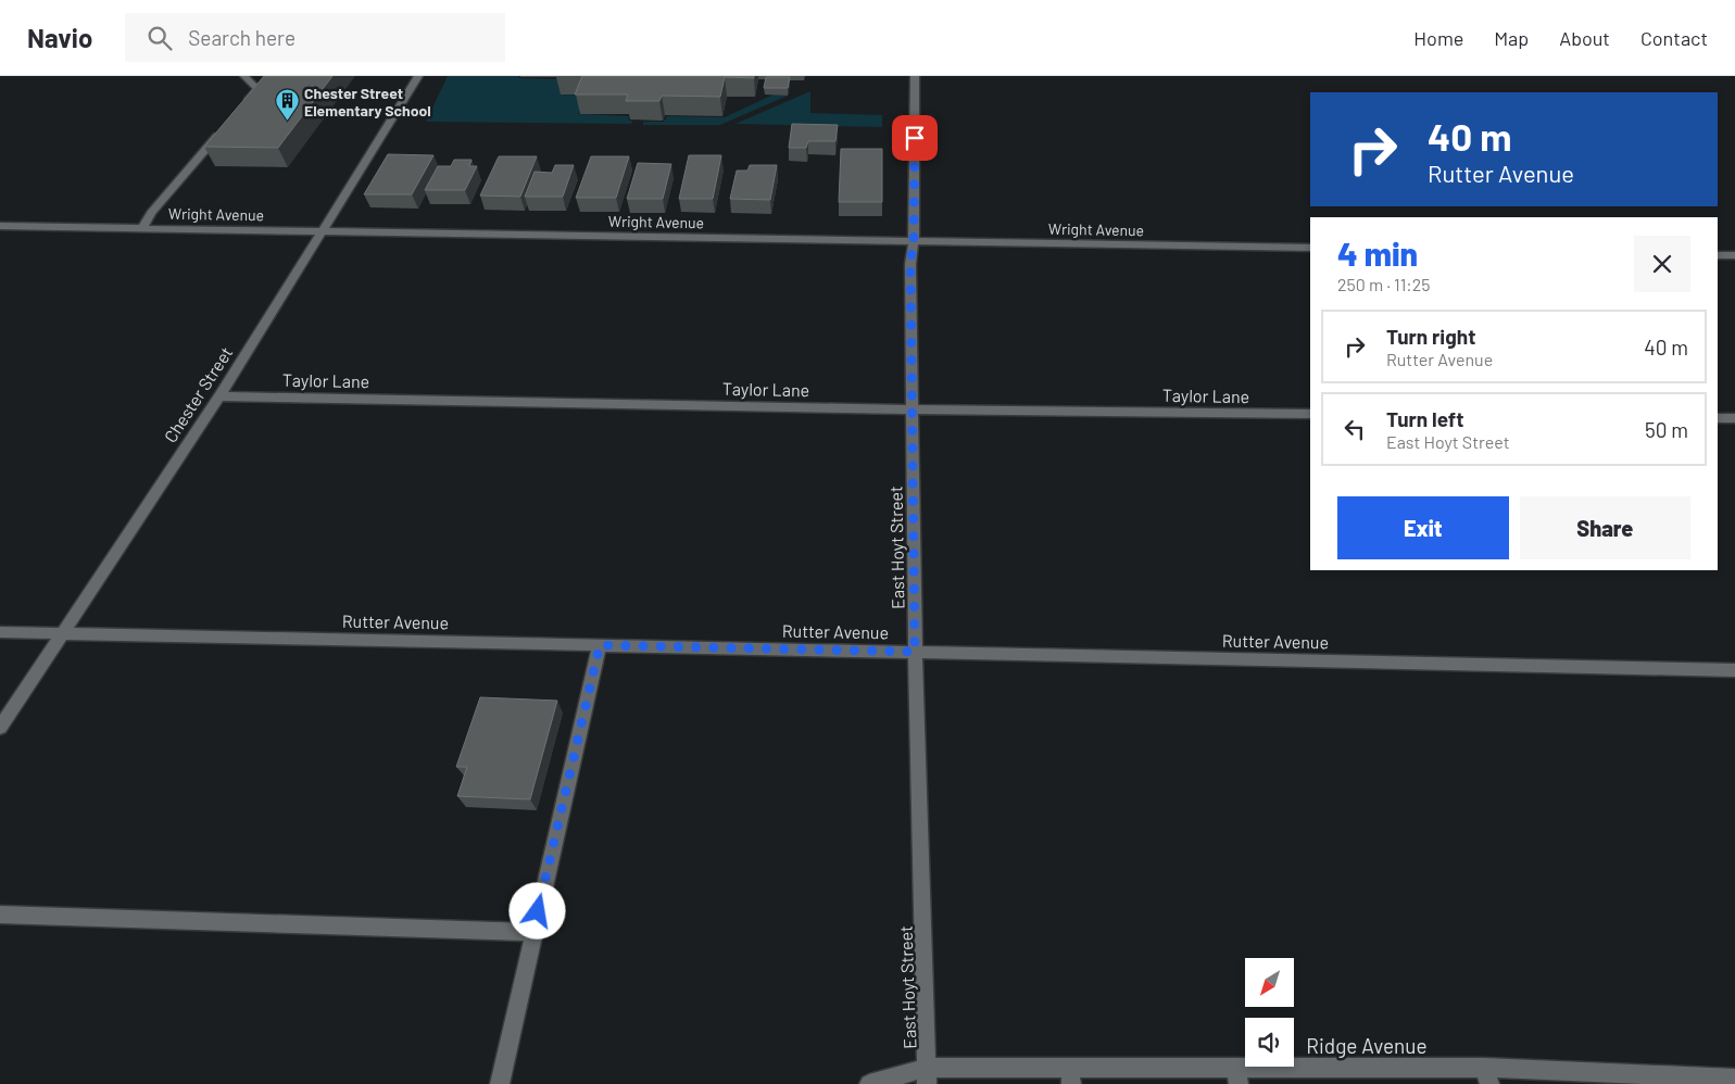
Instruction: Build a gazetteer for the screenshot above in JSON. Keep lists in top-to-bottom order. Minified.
{"streets":{"street":["Wright Avenue","Taylor Lane","Chester Street","East Hoyt Street","Rutter Avenue","Ridge Avenue"]},"crossings":[["Wright Avenue","Chester Street"],["Wright Avenue","East Hoyt Street"],["Taylor Lane","Chester Street"],["Taylor Lane","East Hoyt Street"],["Chester Street","Rutter Avenue"],["East Hoyt Street","Rutter Avenue"],["East Hoyt Street","Ridge Avenue"]],"places":{"building":["Chester Street Elementary School"]},"north":"bottom left","page":{"header":"Navio","search":"Search here","nav":["Home","Map","About","Contact"],"turn":["40 m","Rutter Avenue"],"heading":["4 min","250 m · 11:25"],"list":[{"name":"Turn right","note":"Rutter Avenue","value":"40 m"},{"name":"Turn left","note":"East Hoyt Street","value":"50 m"}],"buttons":["Exit","Share"]}}
